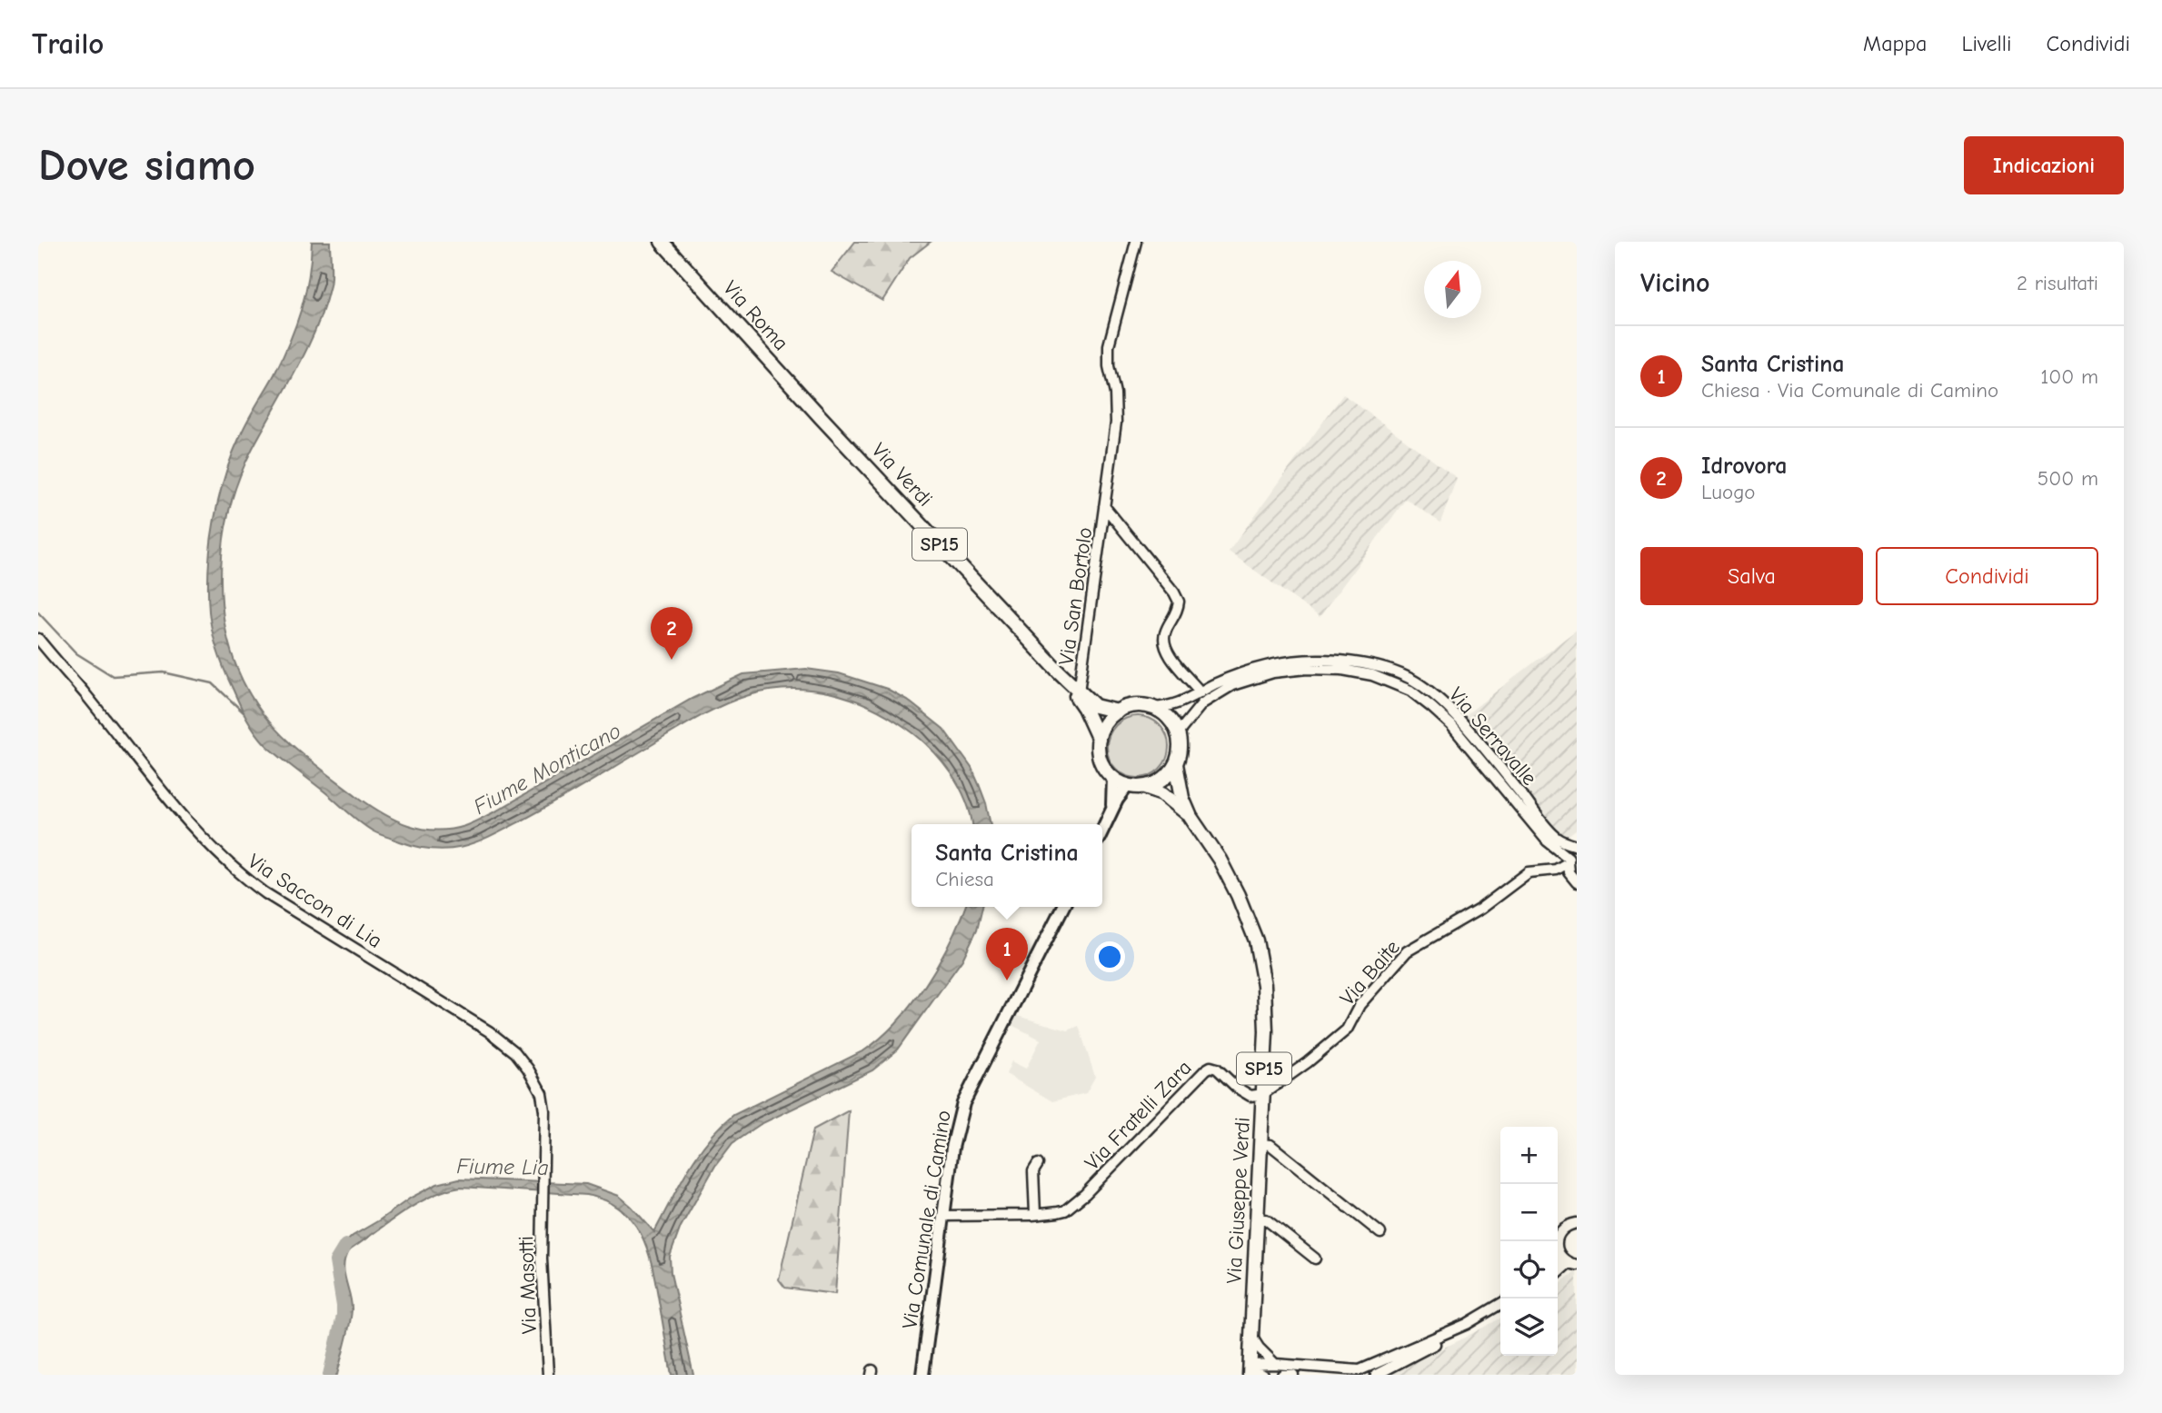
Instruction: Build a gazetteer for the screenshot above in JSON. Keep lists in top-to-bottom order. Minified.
{"streets":{"main road":["Via Roma","Via Verdi","SP15","Via Giuseppe Verdi"],"street":["Via San Bortolo","Via Serravalle","Via Saccon di Lia","Via Baite","Via Fratelli Zara","Via Comunale di Camino","Via Masotti"]},"crossings":[["Via Roma","Via Verdi"],["Via Verdi","SP15"],["SP15","Via San Bortolo"],["SP15","Via Serravalle"],["SP15","Via Giuseppe Verdi"],["Via San Bortolo","Via Serravalle"],["Via Serravalle","Via Baite"],["Via Saccon di Lia","Via Masotti"],["Via Baite","Via Fratelli Zara"],["Via Baite","Via Giuseppe Verdi"],["Via Fratelli Zara","Via Giuseppe Verdi"],["Via Fratelli Zara","Via Comunale di Camino"]],"water":["Fiume Monticano","Fiume Lia"],"north":"top","page":{"header":"Trailo","nav":["Mappa","Livelli","Condividi"],"buttons":["Indicazioni",["Salva","Condividi"]],"title":"Dove siamo","heading":["Vicino","2 risultati"],"list":[{"mark":"1","name":"Santa Cristina","note":"Chiesa · Via Comunale di Camino","value":"100 m"},{"mark":"2","name":"Idrovora","note":"Luogo","value":"500 m"}],"pins":["2","1"],"popup":["Santa Cristina","Chiesa"],"map_buttons":["+","−"]}}
